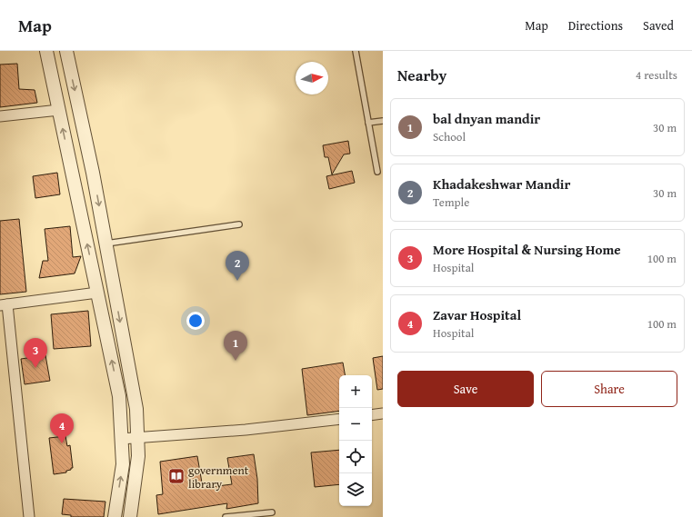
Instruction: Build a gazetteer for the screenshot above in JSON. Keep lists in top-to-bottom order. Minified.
{"places":{"library":["government library"]},"north":"right","page":{"header":"Map","nav":["Map","Directions","Saved"],"heading":["Nearby","4 results"],"list":[{"mark":"1","name":"bal dnyan mandir","note":"School","value":"30 m"},{"mark":"2","name":"Khadakeshwar Mandir","note":"Temple","value":"30 m"},{"mark":"3","name":"More Hospital & Nursing Home","note":"Hospital","value":"100 m"},{"mark":"4","name":"Zavar Hospital","note":"Hospital","value":"100 m"}],"pins":["2","1","3","4"],"buttons":["Save","Share"],"map_buttons":["+","−"]}}
